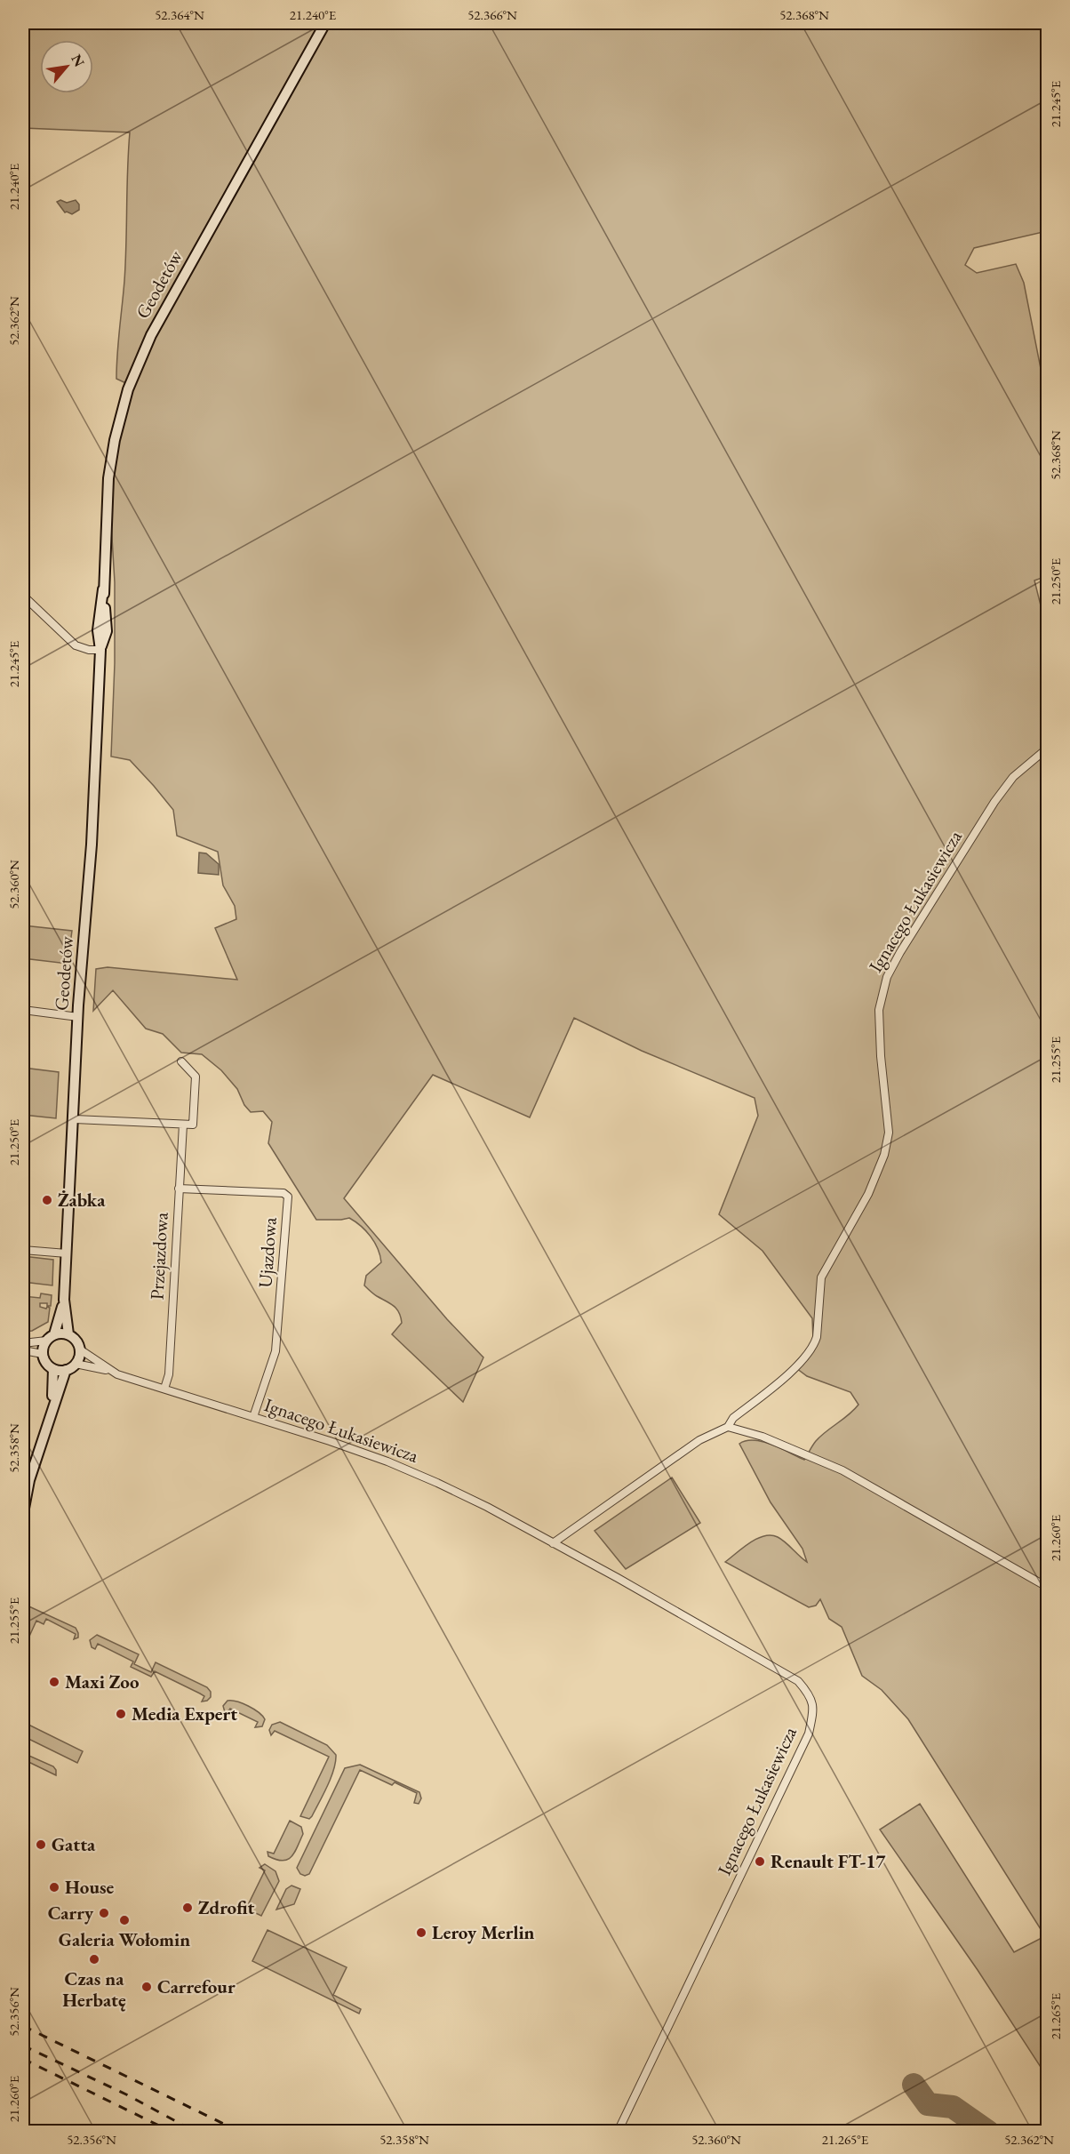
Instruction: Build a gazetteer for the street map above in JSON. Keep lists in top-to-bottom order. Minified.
{"streets":{"main road":["Geodetów"],"street":["Ignacego Łukasiewicza","Ujazdowa","Przejazdowa"]},"crossings":[["Geodetów","Ignacego Łukasiewicza"],["Ignacego Łukasiewicza","Ujazdowa"],["Ignacego Łukasiewicza","Przejazdowa"],["Ujazdowa","Przejazdowa"]],"places":["Żabka","Maxi Zoo","Media Expert","Gatta","Renault FT-17","House","Zdrofit","Carry","Galeria Wołomin","Leroy Merlin","Czas na Herbatę","Carrefour"],"north":"top right","coordinates":["52.364°N","21.240°E","52.366°N","52.368°N","21.245°E","52.362°N","21.250°E","52.360°N","21.255°E","52.358°N","21.260°E","52.356°N","21.265°E"]}
